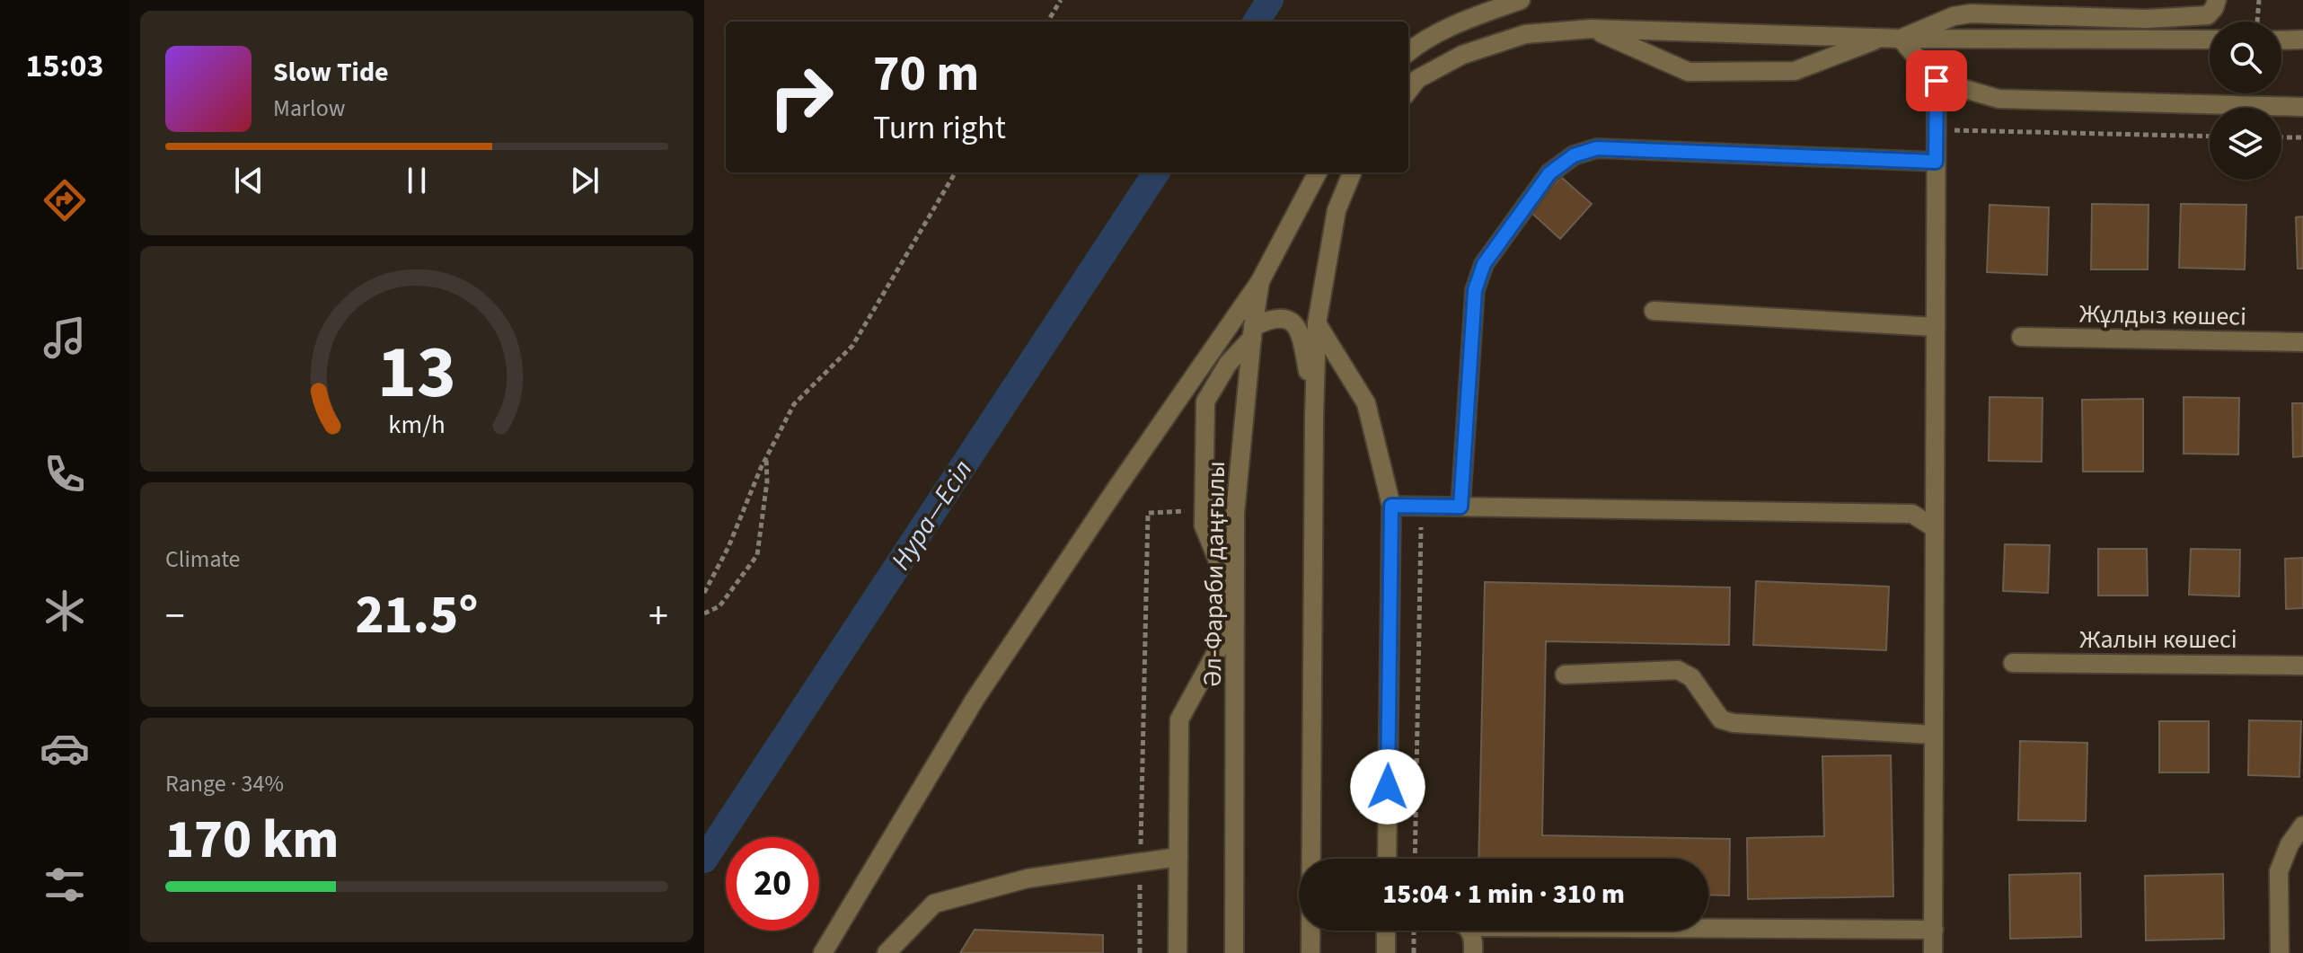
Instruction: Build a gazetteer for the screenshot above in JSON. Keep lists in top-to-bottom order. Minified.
{"streets":{"street":["Жұлдыз көшесі","Әл-Фараби даңғылы","Жалын көшесі"]},"water":["Нура—Есіл"],"page":{"tabs":"15:03","turn":["70 m","Turn right"],"song":["Slow Tide","Marlow"],"tile":["Climate",["Range · 34%","170 km"]],"heat":["−","21.5°","+"],"limit":"20","trip":"15:04 · 1 min · 310 m","gauge":["13","km/h"]}}
